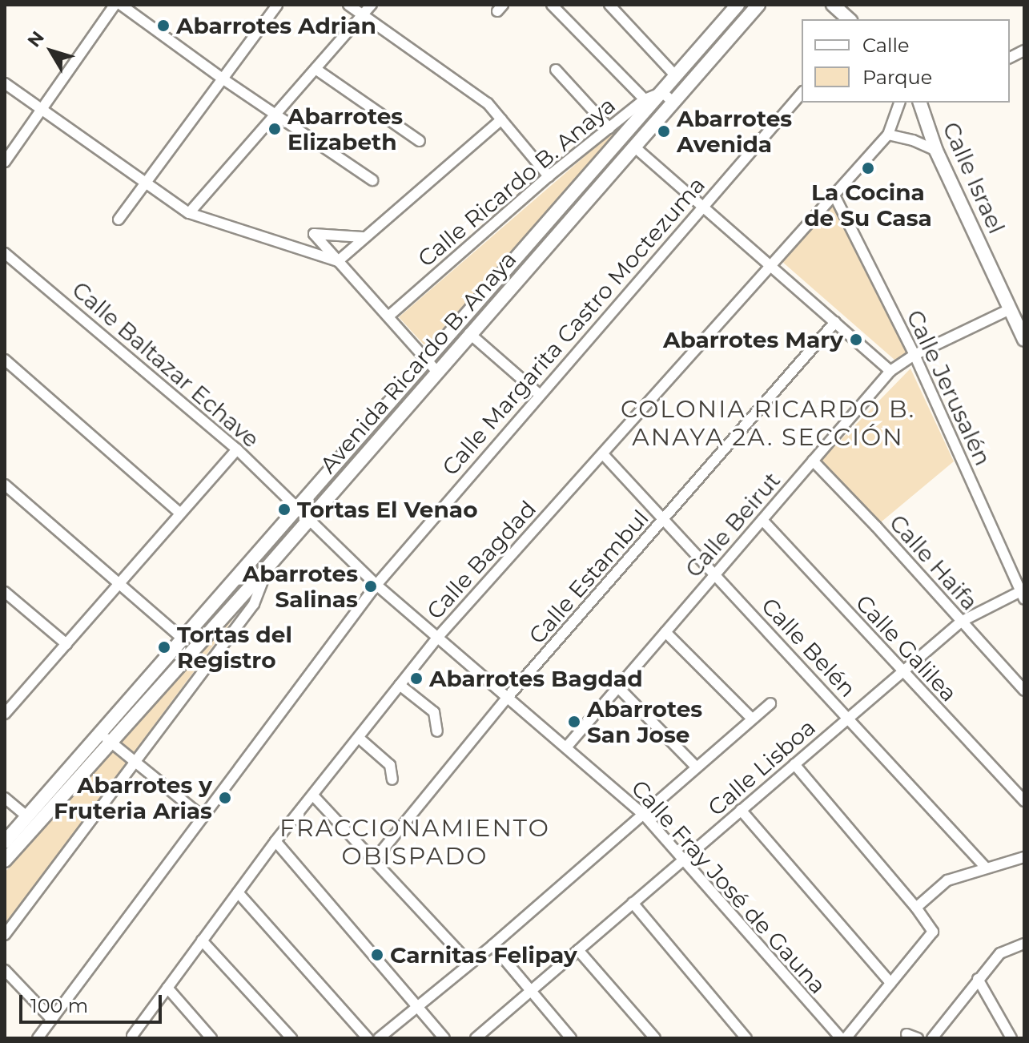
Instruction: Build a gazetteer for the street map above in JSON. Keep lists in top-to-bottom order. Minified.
{"streets":{"main road":["Calle Israel","Avenida Ricardo B. Anaya"],"street":["Calle Ricardo B. Anaya","Calle Margarita Castro Moctezuma","Calle Baltazar Echave","Calle Jerusalén","Calle Beirut","Calle Bagdad","Calle Haifa","Calle Estambul","Calle Belén","Calle Galilea","Calle Lisboa","Calle Fray José de Gauna"]},"crossings":[["Calle Israel","Calle Beirut"],["Calle Ricardo B. Anaya","Avenida Ricardo B. Anaya"],["Calle Margarita Castro Moctezuma","Calle Fray José de Gauna"],["Avenida Ricardo B. Anaya","Calle Baltazar Echave"],["Avenida Ricardo B. Anaya","Calle Fray José de Gauna"],["Calle Baltazar Echave","Calle Fray José de Gauna"],["Calle Jerusalén","Calle Beirut"],["Calle Jerusalén","Calle Bagdad"],["Calle Jerusalén","Calle Lisboa"],["Calle Beirut","Calle Haifa"],["Calle Beirut","Calle Belén"],["Calle Beirut","Calle Galilea"],["Calle Beirut","Calle Fray José de Gauna"],["Calle Bagdad","Calle Belén"],["Calle Bagdad","Calle Fray José de Gauna"],["Calle Haifa","Calle Lisboa"],["Calle Estambul","Calle Belén"],["Calle Estambul","Calle Fray José de Gauna"],["Calle Belén","Calle Lisboa"],["Calle Galilea","Calle Lisboa"],["Calle Lisboa","Calle Fray José de Gauna"]],"districts":["COLONIA RICARDO B. ANAYA 2A. SECCIÓN","FRACCIONAMIENTO OBISPADO"],"places":["Abarrotes Adrian","Abarrotes Elizabeth","Abarrotes Avenida","La Cocina de Su Casa","Abarrotes Mary","Tortas El Venao","Abarrotes Salinas","Tortas del Registro","Abarrotes Bagdad","Abarrotes San Jose","Abarrotes y Fruteria Arias","Carnitas Felipay"],"legend":["Calle","Parque"],"scale_bar":"100 m","north":"top left"}
